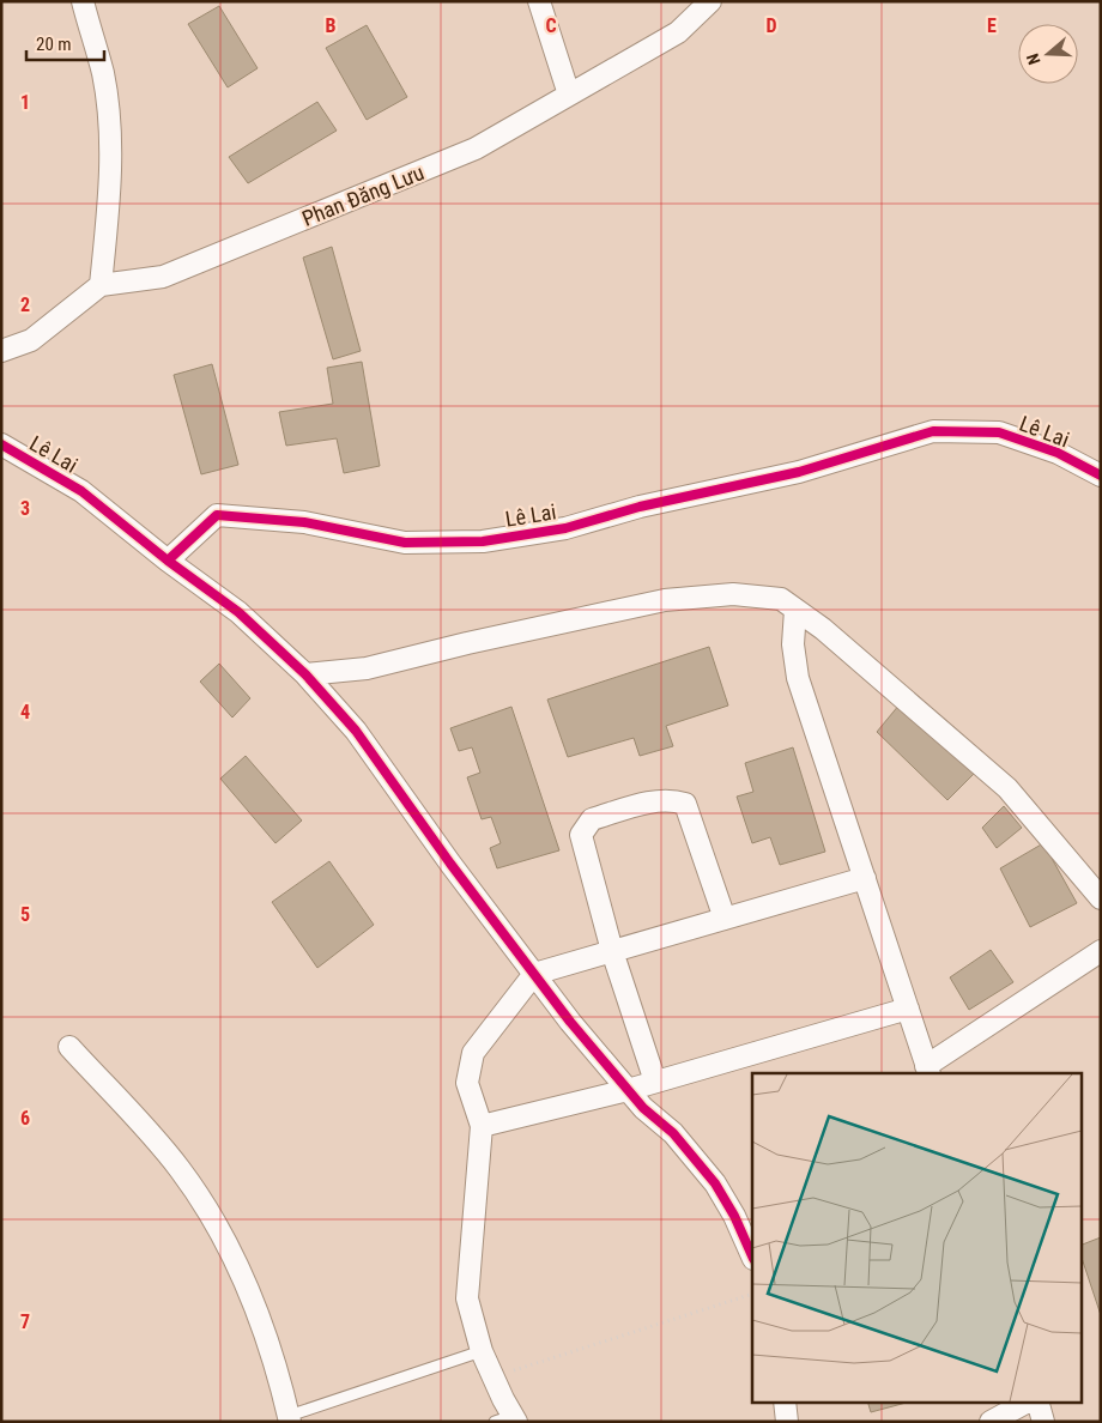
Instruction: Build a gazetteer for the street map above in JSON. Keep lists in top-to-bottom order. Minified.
{"streets":{"street":["Phan Đăng Lưu","Lê Lai"]},"scale_bar":"20 m","north":"left","grid":{"columns":["B","C","D","E"],"rows":["1","2","3","4","5","6","7"]}}
